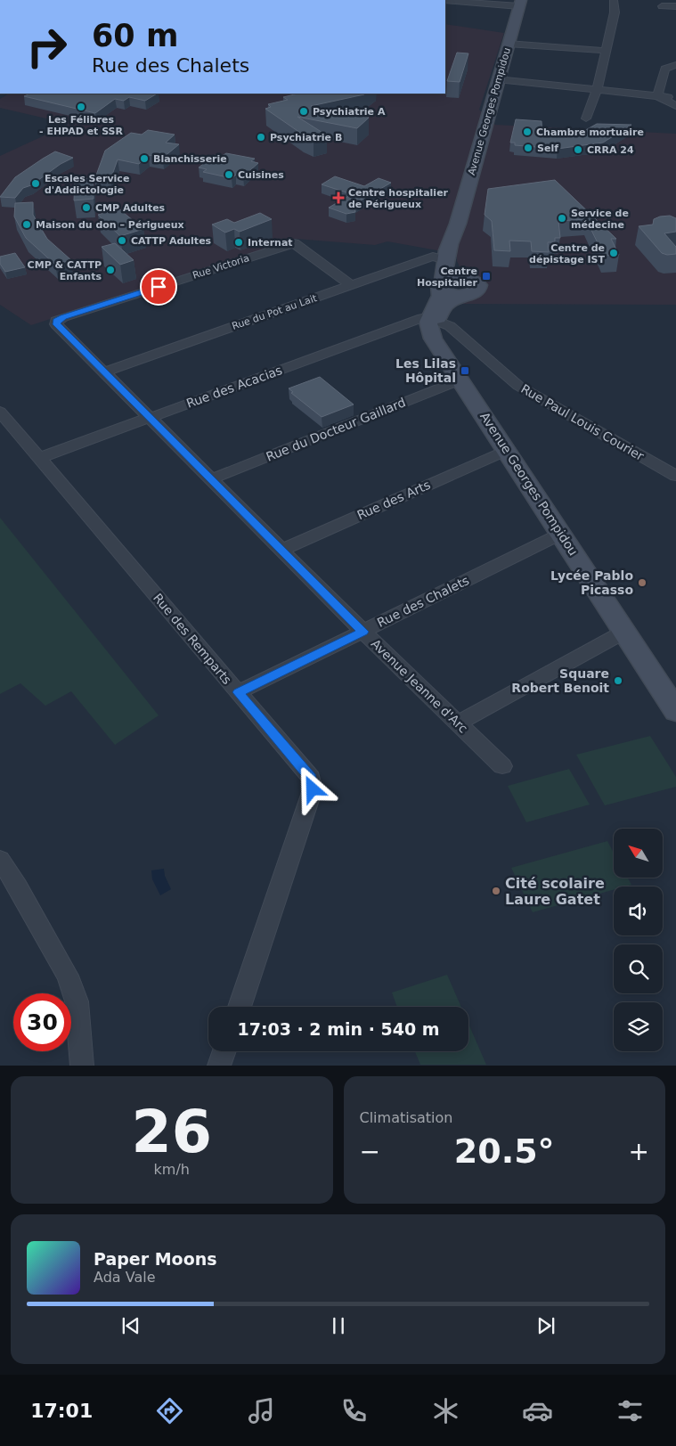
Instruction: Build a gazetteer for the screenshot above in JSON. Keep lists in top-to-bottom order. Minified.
{"streets":{"main road":["Avenue Georges Pompidou"],"street":["Rue Victoria","Rue du Pot au Lait","Rue des Acacias","Rue Paul Louis Courier","Rue du Docteur Gaillard","Rue des Arts","Rue des Chalets","Rue des Remparts","Avenue Jeanne d'Arc"]},"crossings":[["Avenue Georges Pompidou","Rue du Pot au Lait"],["Avenue Georges Pompidou","Rue des Acacias"],["Avenue Georges Pompidou","Rue Paul Louis Courier"],["Avenue Georges Pompidou","Rue du Docteur Gaillard"],["Avenue Georges Pompidou","Rue des Arts"],["Avenue Georges Pompidou","Rue des Chalets"],["Rue Victoria","Rue du Pot au Lait"],["Rue Victoria","Avenue Jeanne d'Arc"],["Rue du Pot au Lait","Avenue Jeanne d'Arc"],["Rue des Acacias","Rue Paul Louis Courier"],["Rue des Acacias","Rue des Remparts"],["Rue des Acacias","Avenue Jeanne d'Arc"],["Rue du Docteur Gaillard","Avenue Jeanne d'Arc"],["Rue des Arts","Avenue Jeanne d'Arc"],["Rue des Chalets","Rue des Remparts"],["Rue des Chalets","Avenue Jeanne d'Arc"]],"places":{"other":["Les Félibres - EHPAD et SSR","Psychiatrie A","Chambre mortuaire","Psychiatrie B","Self","CRRA 24","Blanchisserie","Cuisines","Escales Service d'Addictologie","CMP Adultes","Service de médecine","Maison du don – Périgueux","CATTP Adultes","Internat","Centre de dépistage IST","CMP & CATTP Enfants","Lycée Pablo Picasso","Square Robert Benoit","Cité scolaire Laure Gatet"],"health":["Centre hospitalier de Périgueux"],"transit":["Centre Hospitalier","Les Lilas Hôpital"]},"north":"top left","page":{"turn":["60 m","Rue des Chalets"],"limit":"30","trip":"17:03 · 2 min · 540 m","tile":[["26","km/h"],"Climatisation"],"heat":["−","20.5°","+"],"song":["Paper Moons","Ada Vale"],"tabs":"17:01"}}
